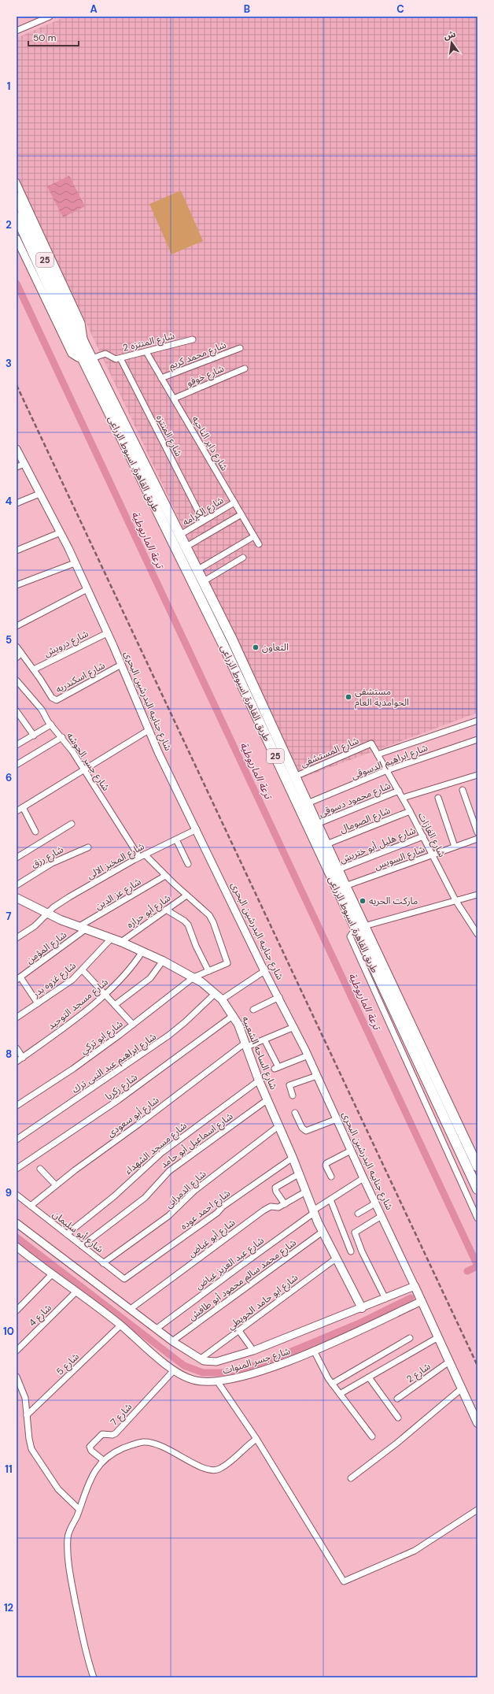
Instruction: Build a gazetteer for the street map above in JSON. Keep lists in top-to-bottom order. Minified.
{"streets":{"highway":["25","طريق القاهرة, اسيوط الزراعى"],"main road":["شارع جنابيه البدرشين البحرى","شارع الساحه الشعبيه"],"street":["شارع المنتزه 2","شارع محمد كريم","شارع خوفو","شارع المنتزه","شارع داير الناحيه","شارع الكرامه","شارع درويش","شارع اسكندريه","شارع المستشفى","شارع جسر الحوشه","شارع ابراهيم الدسوقى","شارع محمود دسوقى","شارع الصومال","شارع الغازات","شارع هليل أبو ختريش","شارع رزق","شارع السويس","شارع المخبز الالى","شارع عز الدين","شارع أبو حرازه","شارع المؤمن","شارع غزوه بدر","شارع مسجد التوحيد","شارع ابو تركي","شارع ابراهيم عبد النبى ترك","شارع زكريا","شارع أبو سعودى","شارع اسماعيل أبو حامد","شارع مسجد الشهداء","شارع الدمرانى","شارع احمد عوده","شارع أبو سليمان","شارع أبو غياض","شارع عبد العزيز غياض","شارع محمد سالم محمود أبو طافش","شارع ابو حامد الحويطي","شارع 4","شارع جسر المنوات","شارع 5","شارع 2","شارع 7"]},"crossings":[["شارع المنتزه 2","شارع المنتزه"],["شارع المنتزه 2","شارع داير الناحيه"],["شارع المنتزه 2","طريق القاهرة, اسيوط الزراعى"],["شارع محمد كريم","شارع داير الناحيه"],["شارع خوفو","شارع داير الناحيه"],["شارع المنتزه","شارع الكرامه"],["شارع داير الناحيه","شارع الكرامه"],["طريق القاهرة, اسيوط الزراعى","شارع الكرامه"],["طريق القاهرة, اسيوط الزراعى","شارع المستشفى"],["طريق القاهرة, اسيوط الزراعى","شارع ابراهيم الدسوقى"],["طريق القاهرة, اسيوط الزراعى","شارع محمود دسوقى"],["طريق القاهرة, اسيوط الزراعى","شارع الصومال"],["طريق القاهرة, اسيوط الزراعى","شارع هليل أبو ختريش"],["طريق القاهرة, اسيوط الزراعى","شارع السويس"],["شارع درويش","شارع اسكندريه"],["شارع درويش","شارع جنابيه البدرشين البحرى"],["شارع اسكندريه","شارع جنابيه البدرشين البحرى"],["شارع جنابيه البدرشين البحرى","شارع المخبز الالى"],["شارع جنابيه البدرشين البحرى","شارع أبو سعودى"],["شارع جنابيه البدرشين البحرى","شارع عبد العزيز غياض"],["شارع جنابيه البدرشين البحرى","شارع جسر المنوات"],["شارع جنابيه البدرشين البحرى","شارع 2"],["شارع المستشفى","شارع الغازات"],["شارع جسر الحوشه","شارع المخبز الالى"],["شارع جسر الحوشه","شارع عز الدين"],["شارع جسر الحوشه","شارع أبو حرازه"],["شارع جسر الحوشه","شارع ابو تركي"],["شارع جسر الحوشه","شارع الساحه الشعبيه"],["شارع ابراهيم الدسوقى","شارع الغازات"],["شارع محمود دسوقى","شارع الغازات"],["شارع الصومال","شارع الغازات"],["شارع الغازات","شارع هليل أبو ختريش"],["شارع الغازات","شارع السويس"],["شارع المخبز الالى","شارع الساحه الشعبيه"],["شارع عز الدين","شارع المؤمن"],["شارع عز الدين","شارع الساحه الشعبيه"],["شارع أبو حرازه","شارع الساحه الشعبيه"],["شارع المؤمن","شارع الساحه الشعبيه"],["شارع غزوه بدر","شارع الساحه الشعبيه"],["شارع مسجد التوحيد","شارع الساحه الشعبيه"],["شارع ابو تركي","شارع الساحه الشعبيه"],["شارع الساحه الشعبيه","شارع ابراهيم عبد النبى ترك"],["شارع الساحه الشعبيه","شارع زكريا"],["شارع الساحه الشعبيه","شارع أبو سعودى"],["شارع الساحه الشعبيه","شارع اسماعيل أبو حامد"],["شارع الساحه الشعبيه","شارع مسجد الشهداء"],["شارع الساحه الشعبيه","شارع الدمرانى"],["شارع الساحه الشعبيه","شارع احمد عوده"],["شارع الساحه الشعبيه","شارع أبو غياض"],["شارع الساحه الشعبيه","شارع عبد العزيز غياض"],["شارع الساحه الشعبيه","شارع محمد سالم محمود أبو طافش"],["شارع الساحه الشعبيه","شارع ابو حامد الحويطي"],["شارع الساحه الشعبيه","شارع جسر المنوات"],["شارع أبو سعودى","شارع أبو سليمان"],["شارع اسماعيل أبو حامد","شارع أبو سليمان"],["شارع مسجد الشهداء","شارع أبو سليمان"],["شارع الدمرانى","شارع أبو سليمان"],["شارع احمد عوده","شارع أبو سليمان"],["شارع أبو غياض","شارع جسر المنوات"],["شارع عبد العزيز غياض","شارع جسر المنوات"],["شارع محمد سالم محمود أبو طافش","شارع جسر المنوات"],["شارع ابو حامد الحويطي","شارع جسر المنوات"],["شارع 4","شارع جسر المنوات"],["شارع جسر المنوات","شارع 5"],["شارع جسر المنوات","شارع 7"]],"water":["ترعة الماريوطية"],"places":["التعاون","مستشفى الحوامدية العام","ماركت الحريه"],"scale_bar":"50 m","north":"top","grid":{"columns":["A","B","C"],"rows":["1","2","3","4","5","6","7","8","9","10","11","12"]}}
